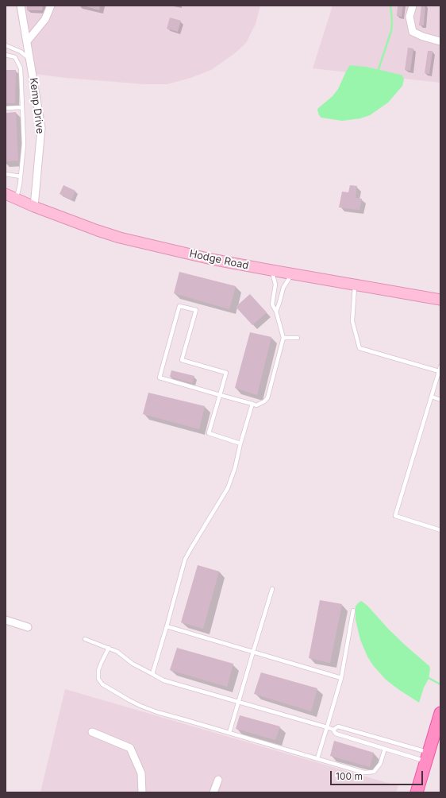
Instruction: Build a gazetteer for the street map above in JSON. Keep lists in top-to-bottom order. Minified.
{"streets":{"main road":["Hodge Road"],"street":["Kemp Drive"]},"crossings":[["Kemp Drive","Hodge Road"]],"scale_bar":"100 m"}
